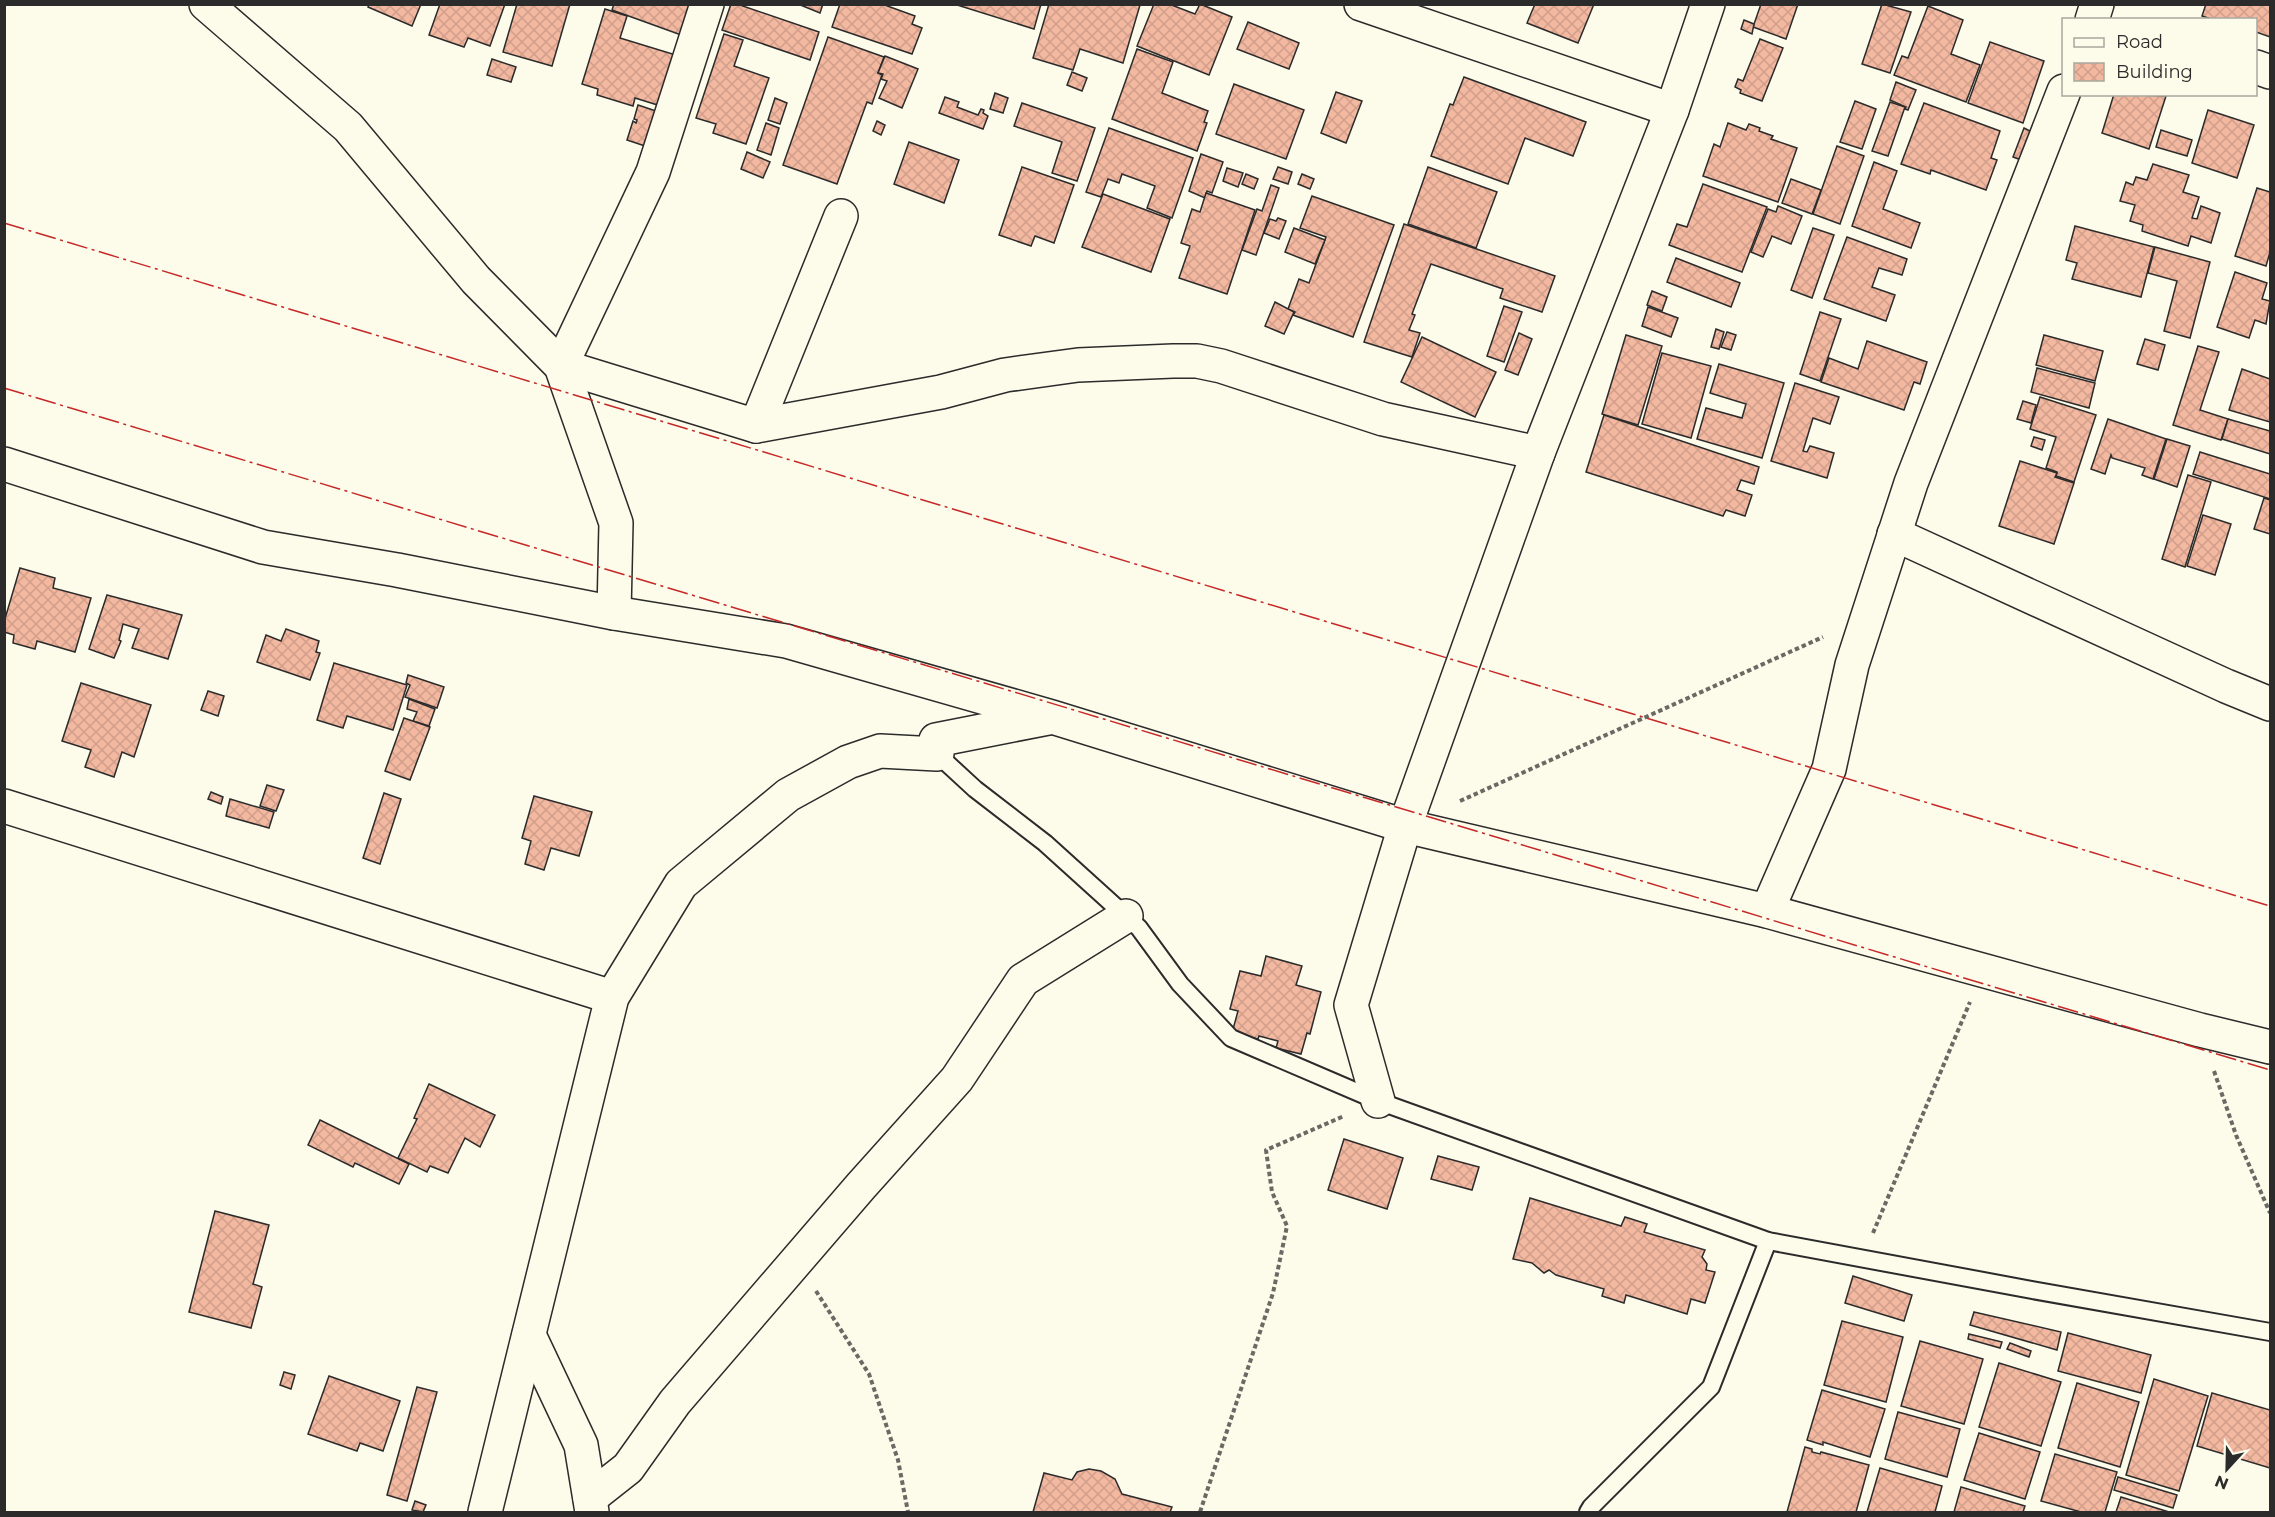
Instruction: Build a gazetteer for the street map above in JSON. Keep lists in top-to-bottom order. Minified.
{"legend":["Road","Building"],"north":"bottom"}
